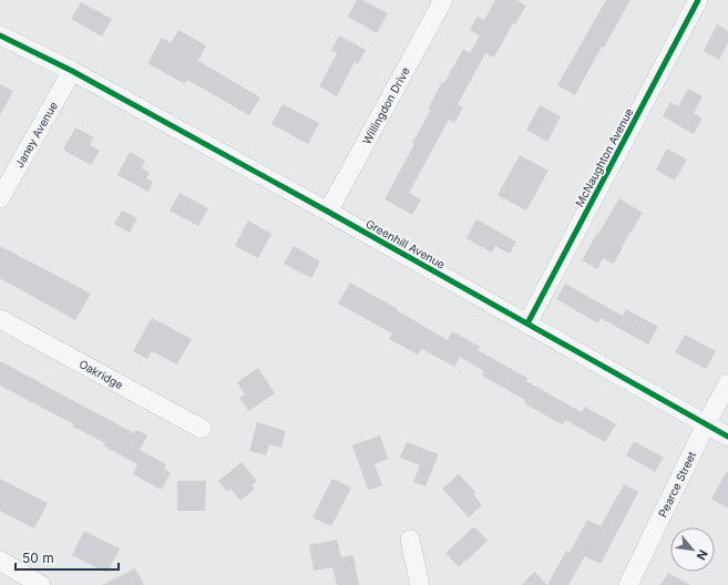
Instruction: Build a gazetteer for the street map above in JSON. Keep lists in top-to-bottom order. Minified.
{"streets":{"street":["Willingdon Drive","Janey Avenue","McNaughton Avenue","Greenhill Avenue","Oakridge","Pearce Street"]},"crossings":[["Willingdon Drive","Greenhill Avenue"],["Janey Avenue","Greenhill Avenue"],["McNaughton Avenue","Greenhill Avenue"],["Greenhill Avenue","Pearce Street"]],"scale_bar":"50 m","north":"bottom right"}
